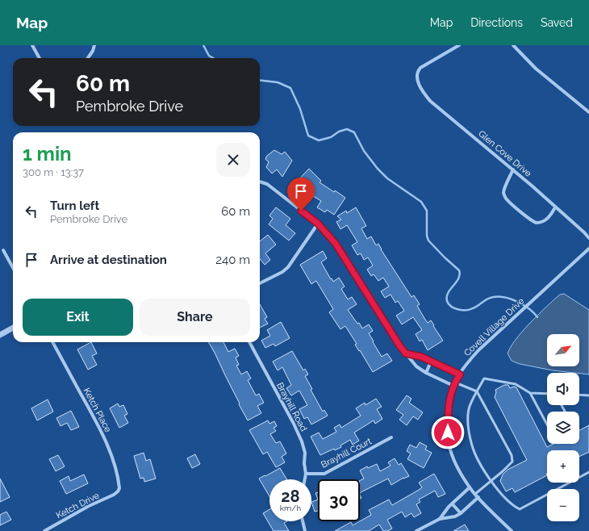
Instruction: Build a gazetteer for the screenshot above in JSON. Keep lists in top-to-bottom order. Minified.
{"streets":{"street":["Glen Cove Drive","Covell Village Drive","Brayhill Road","Ketch Place","Brayhill Court","Ketch Drive"]},"crossings":[["Brayhill Road","Brayhill Court"],["Ketch Place","Ketch Drive"]],"north":"top right","page":{"header":"Map","nav":["Map","Directions","Saved"],"turn":["60 m","Pembroke Drive"],"heading":["1 min","300 m · 13:37"],"list":[{"name":"Turn left","note":"Pembroke Drive","value":"60 m"},{"name":"Arrive at destination","value":"240 m"}],"buttons":["Exit","Share"],"map_buttons":["+","−"],"speed":"28 km/h","limit":"30"}}
